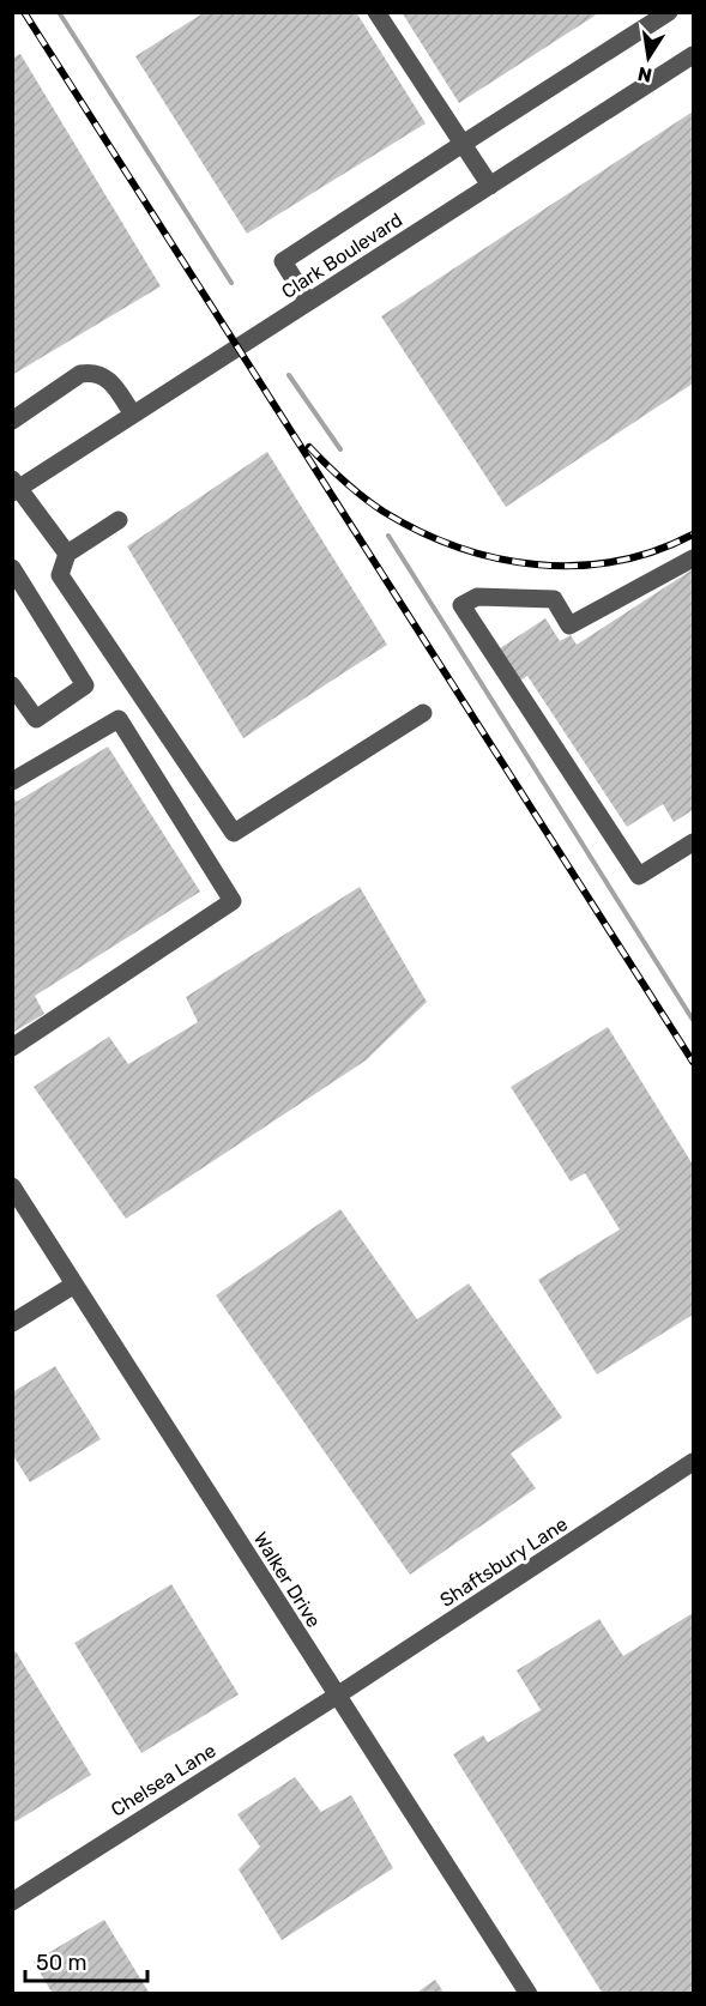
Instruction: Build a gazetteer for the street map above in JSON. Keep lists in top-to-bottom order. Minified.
{"streets":{"street":["Clark Boulevard","Shaftsbury Lane","Walker Drive","Chelsea Lane"]},"crossings":[["Shaftsbury Lane","Walker Drive"],["Shaftsbury Lane","Chelsea Lane"],["Walker Drive","Chelsea Lane"]],"scale_bar":"50 m","north":"bottom"}
